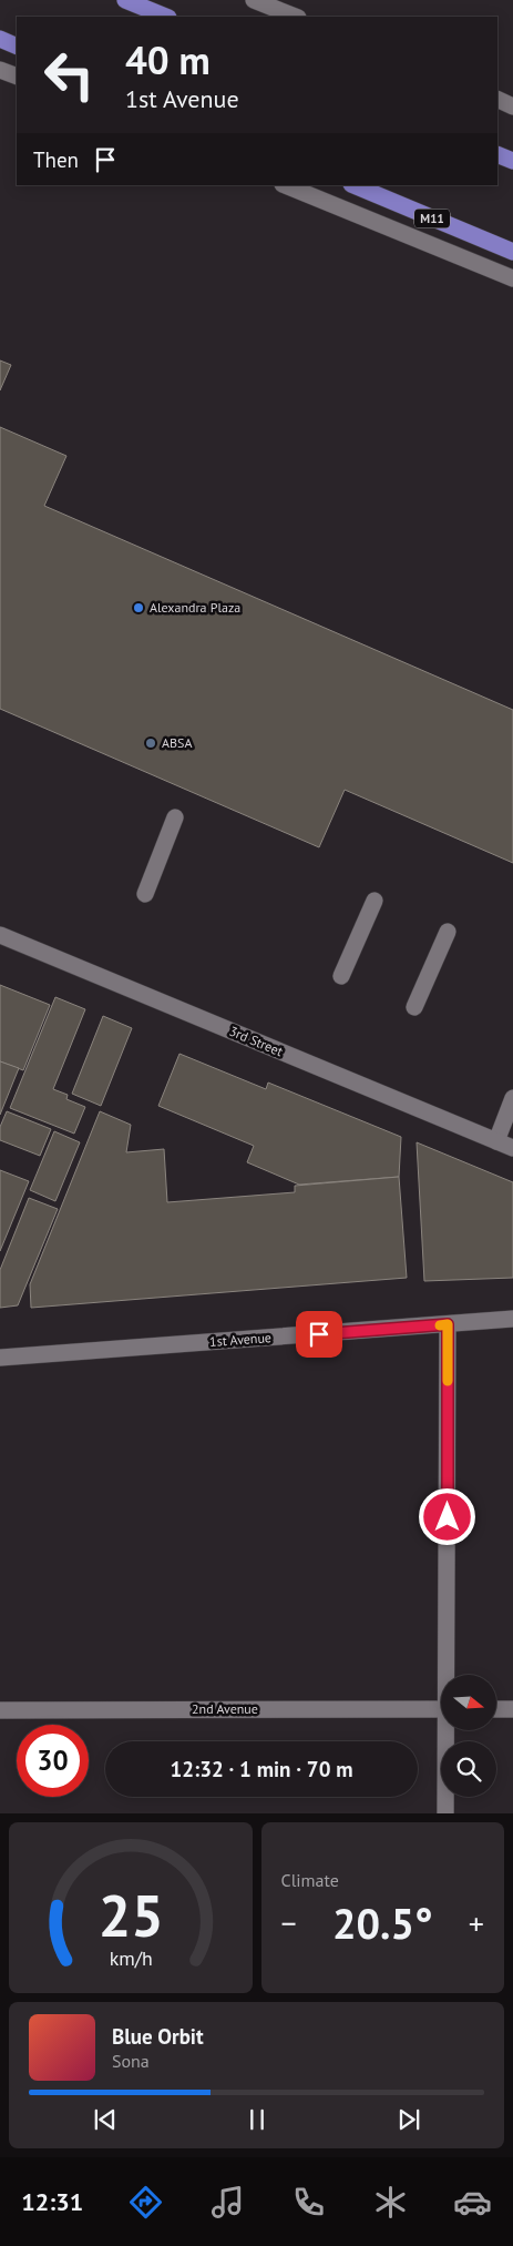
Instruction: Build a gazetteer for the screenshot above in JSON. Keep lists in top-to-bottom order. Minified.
{"streets":{"main road":["M11"],"street":["3rd Street","1st Avenue","2nd Avenue"]},"places":["Alexandra Plaza","ABSA"],"north":"right","page":{"turn":["40 m","1st Avenue"],"then":"Then","limit":"30","trip":"12:32 · 1 min · 70 m","tile":"Climate","heat":["−","20.5°","+"],"song":["Blue Orbit","Sona"],"tabs":"12:31","gauge":["25","km/h"]}}
